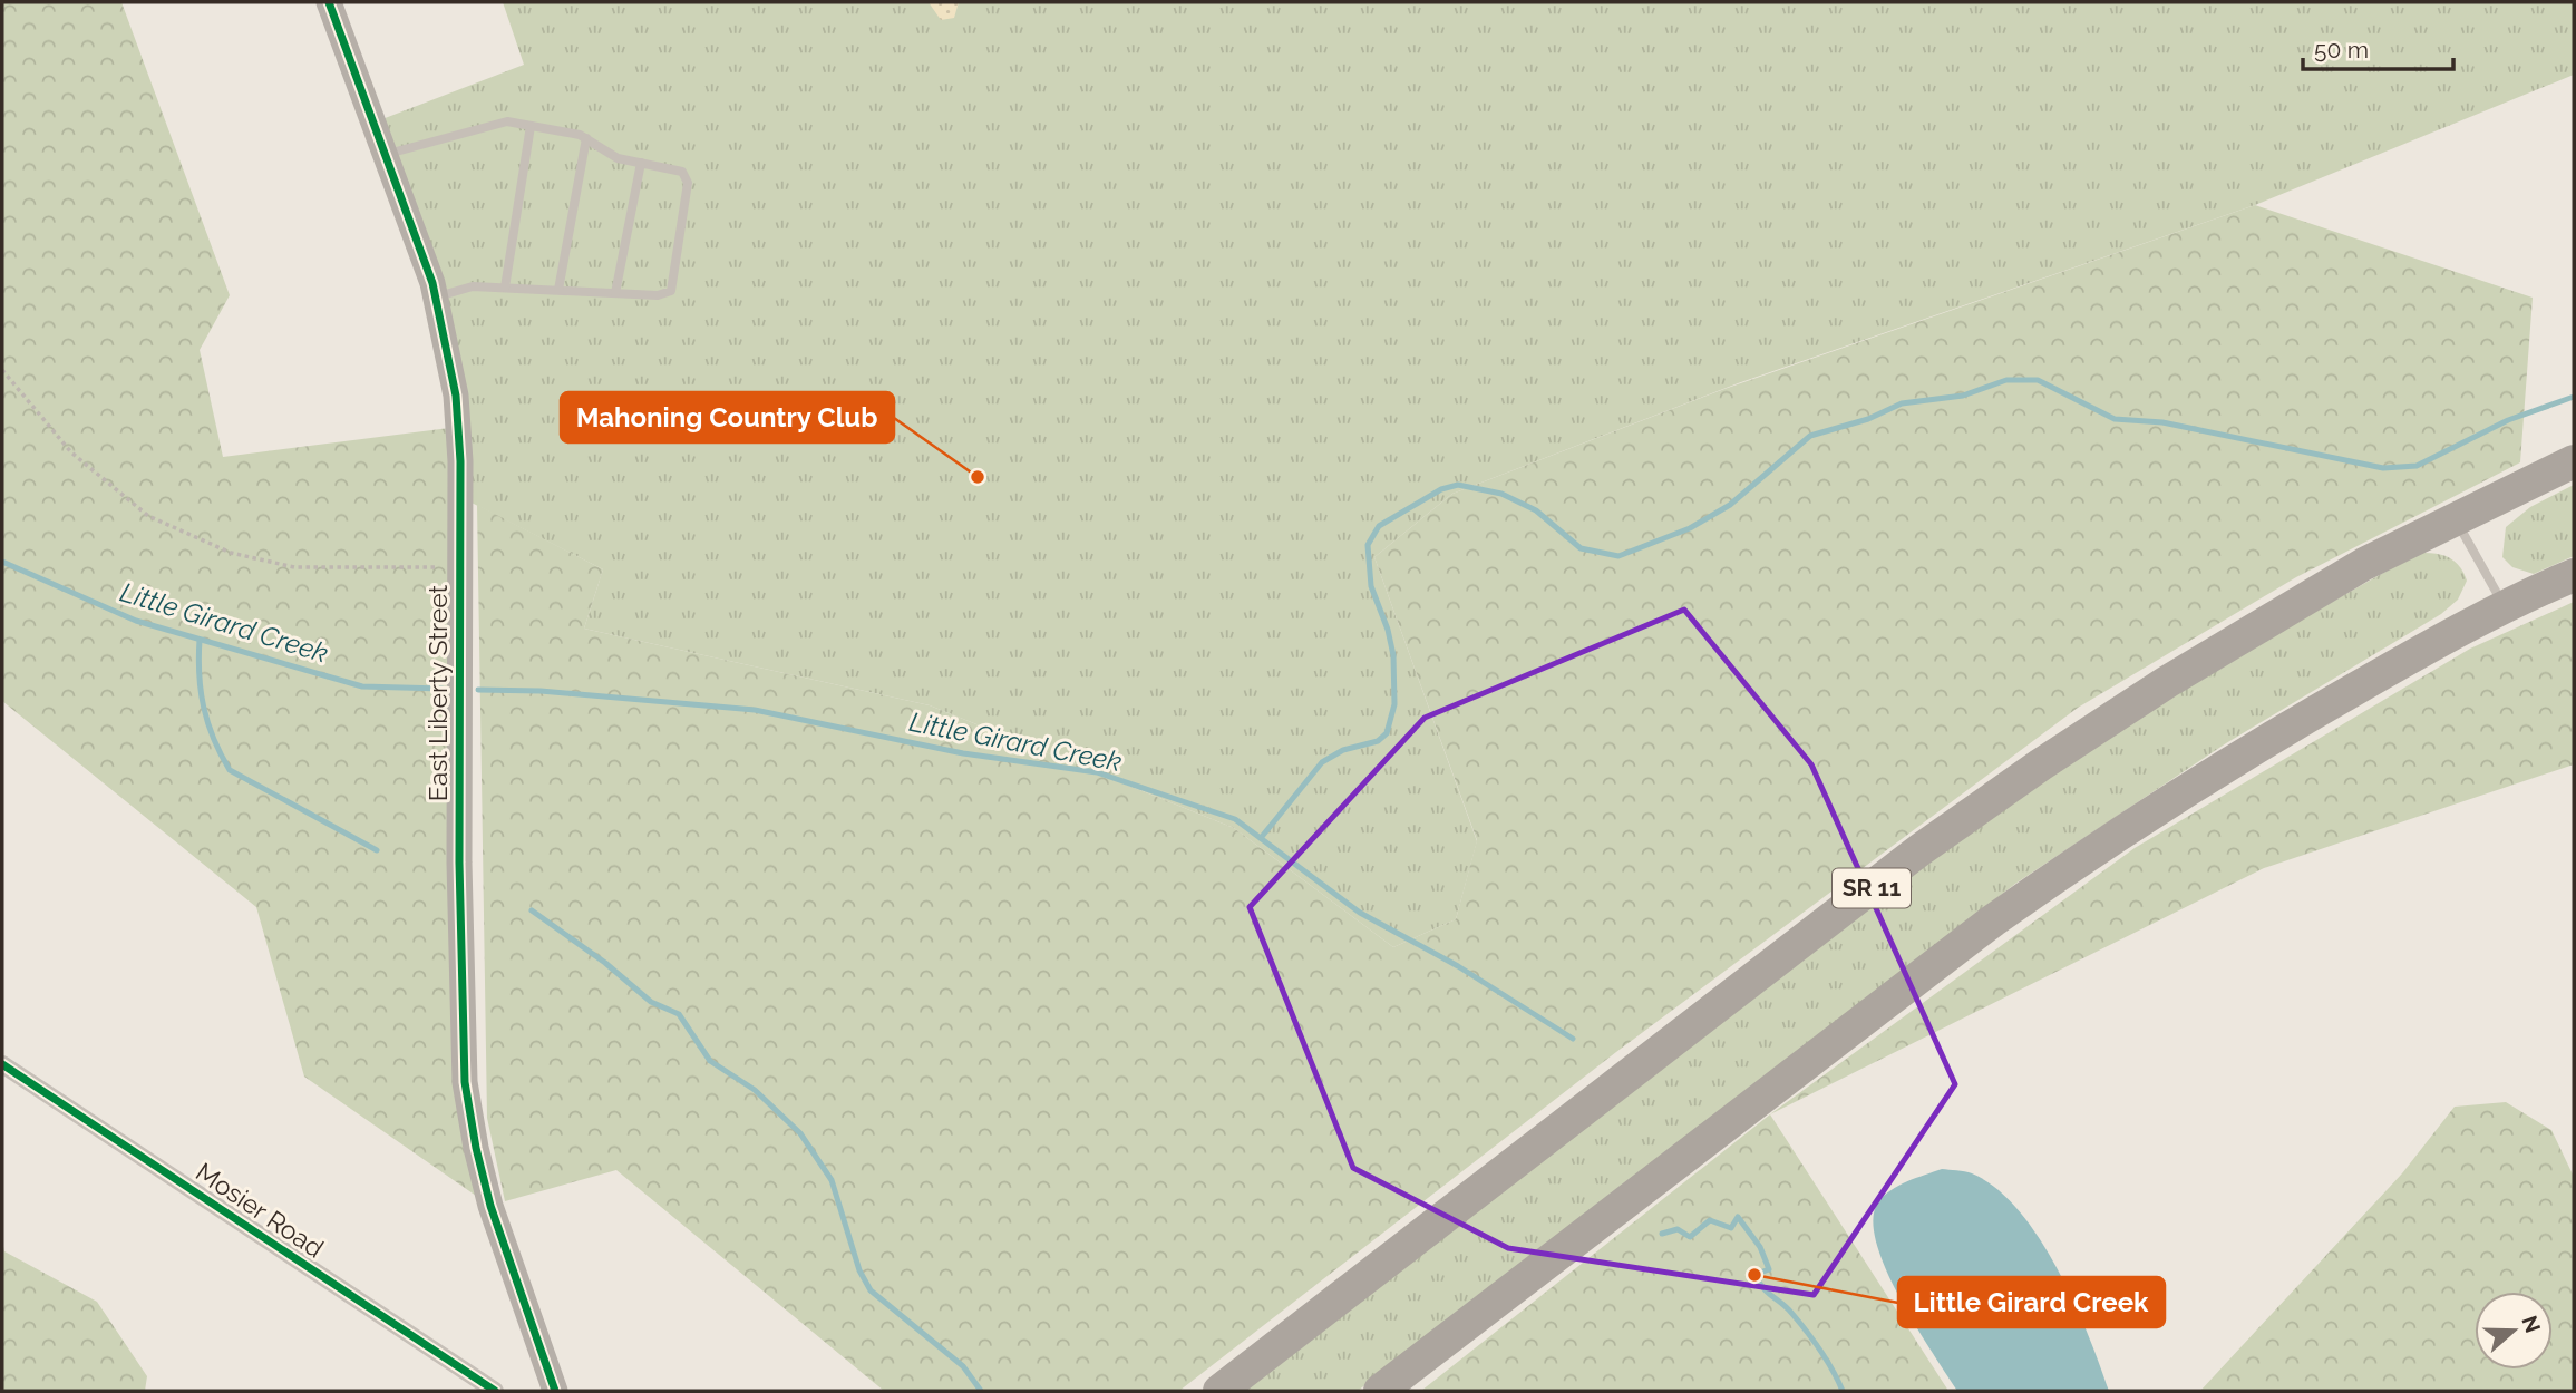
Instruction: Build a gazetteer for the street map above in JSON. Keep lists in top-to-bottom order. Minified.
{"streets":{"highway":["SR 11"],"street":["East Liberty Street","Mosier Road"]},"water":["Little Girard Creek"],"places":["Mahoning Country Club","Little Girard Creek"],"scale_bar":"50 m","north":"right"}
